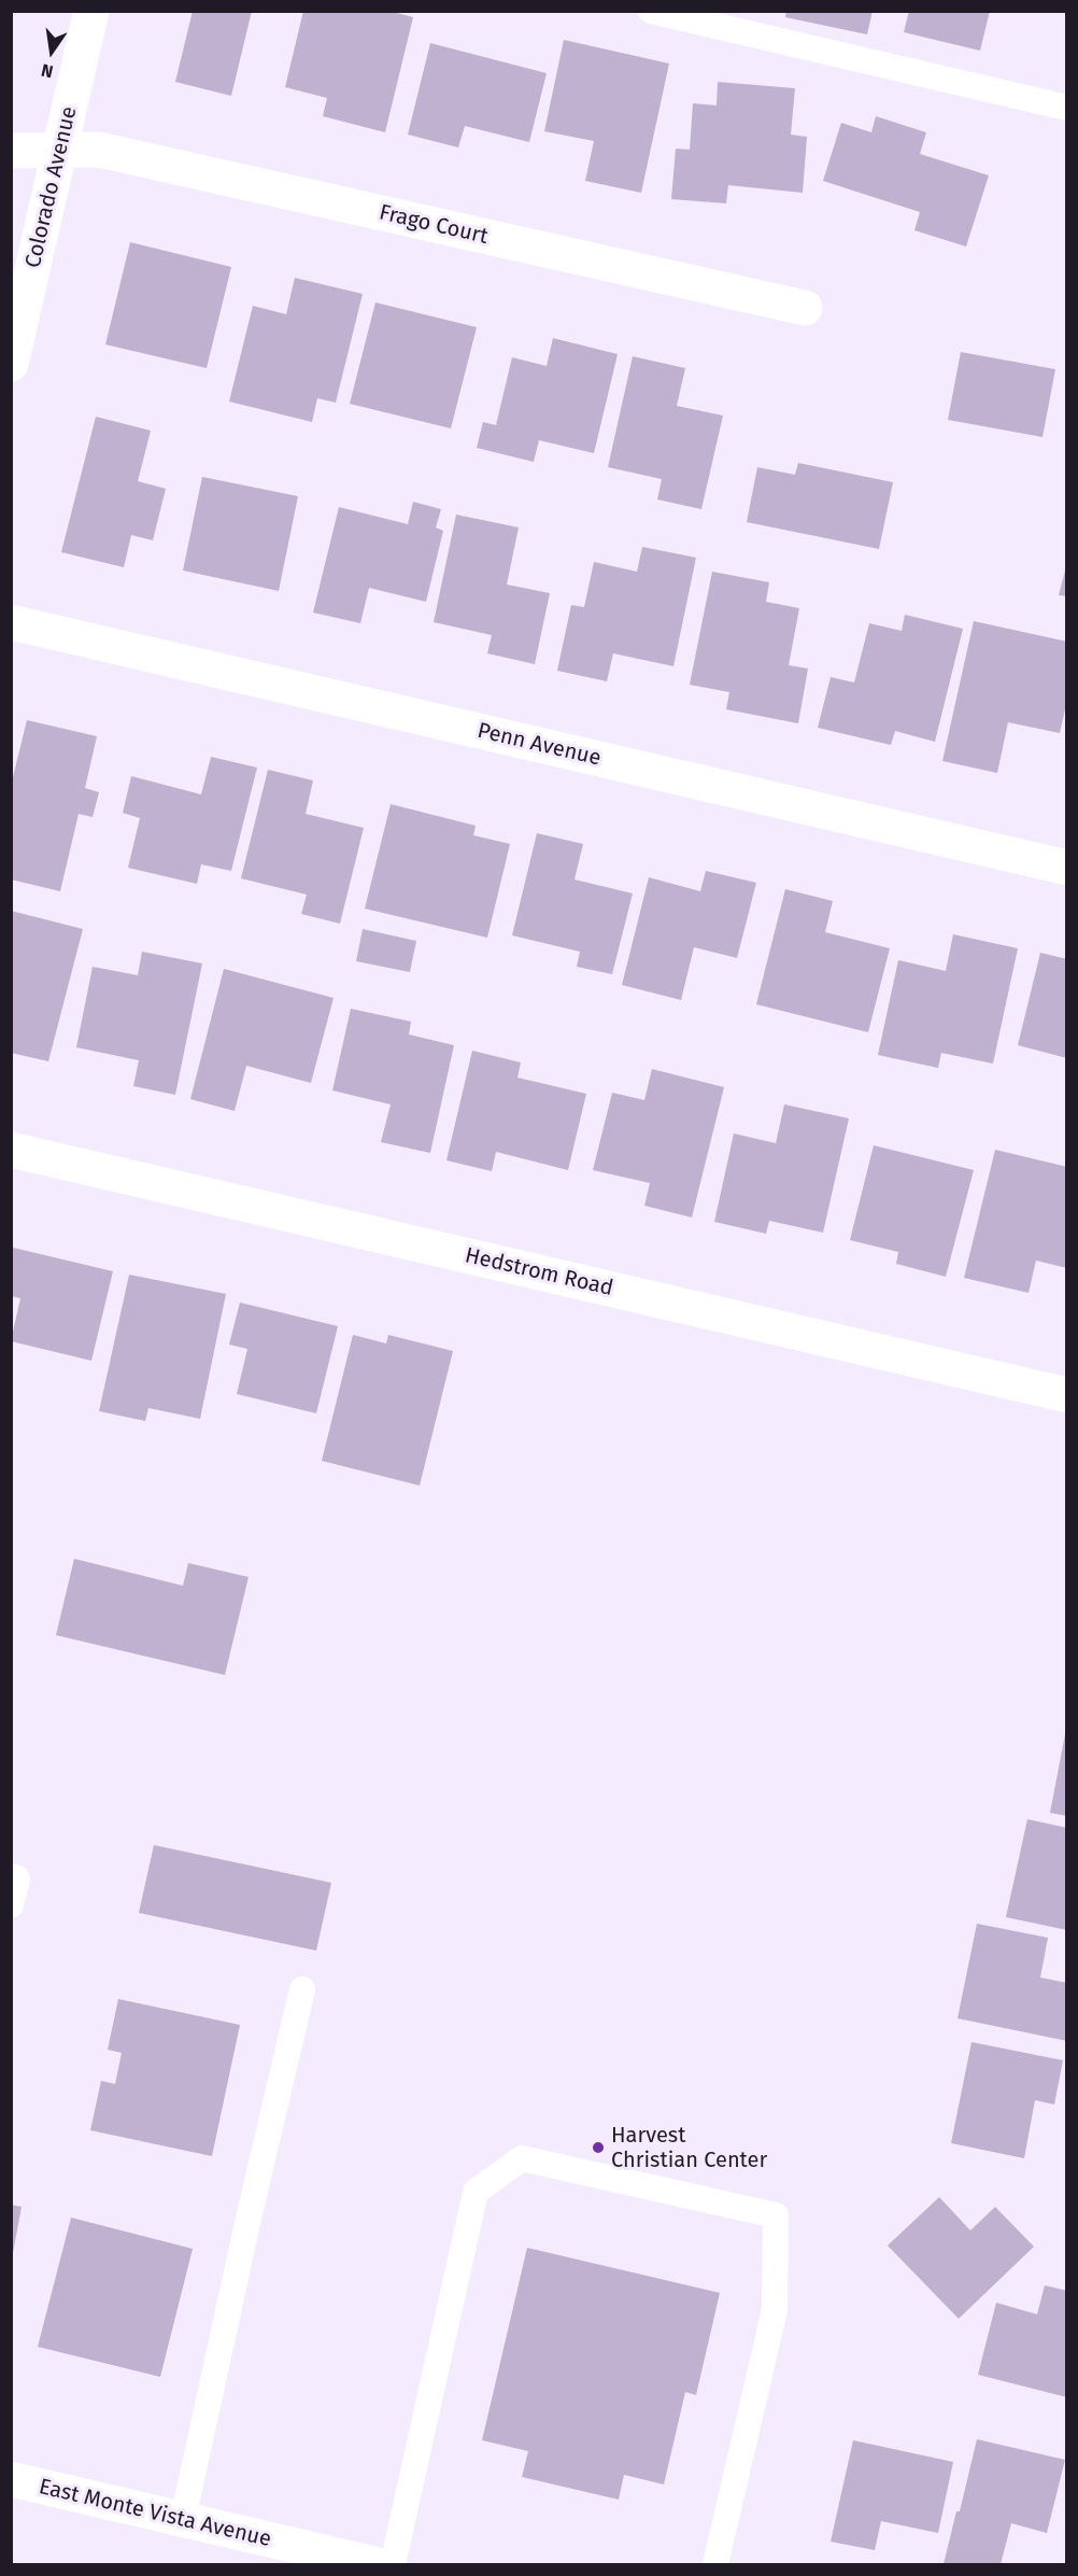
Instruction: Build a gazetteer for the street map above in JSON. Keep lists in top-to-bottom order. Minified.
{"streets":{"street":["Colorado Avenue","Frago Court","Penn Avenue","Hedstrom Road","East Monte Vista Avenue"]},"crossings":[["Colorado Avenue","Frago Court"]],"places":["Harvest Christian Center"],"north":"bottom"}
